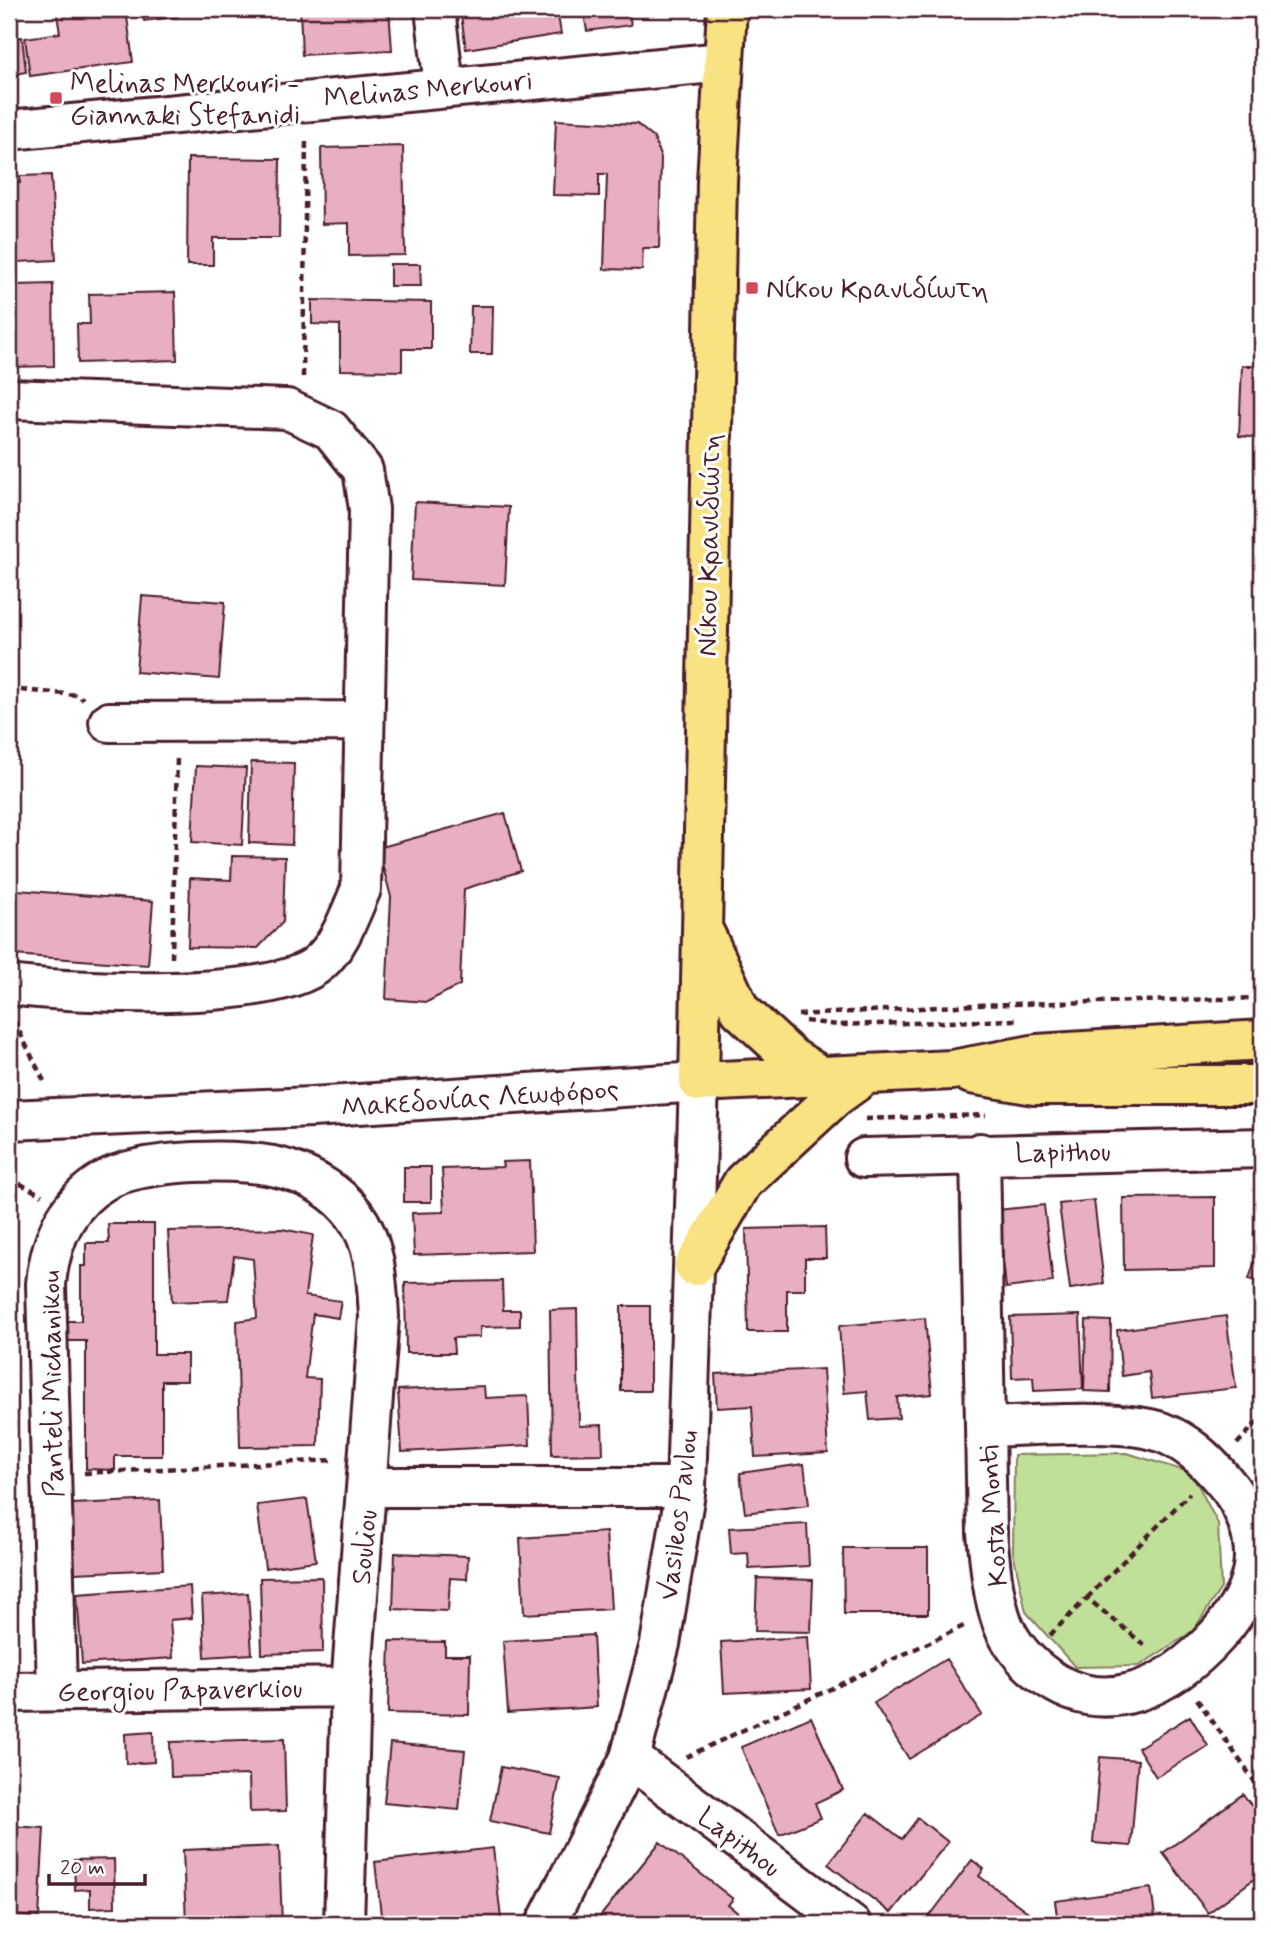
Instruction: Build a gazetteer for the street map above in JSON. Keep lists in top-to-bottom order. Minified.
{"streets":{"main road":["Νίκου Κρανιδιώτη","Μακεδονίας Λεωφόρος"],"street":["Melinas Merkouri","Lapithou","Panteli Michanikou","Vasileos Pavlou","Kosta Monti","Souliou","Georgiou Papaverkiou"]},"crossings":[["Melinas Merkouri","Νίκου Κρανιδιώτη"],["Νίκου Κρανιδιώτη","Μακεδονίας Λεωφόρος"],["Νίκου Κρανιδιώτη","Vasileos Pavlou"],["Μακεδονίας Λεωφόρος","Vasileos Pavlou"],["Lapithou","Vasileos Pavlou"],["Lapithou","Kosta Monti"],["Panteli Michanikou","Souliou"],["Panteli Michanikou","Georgiou Papaverkiou"],["Vasileos Pavlou","Souliou"],["Souliou","Georgiou Papaverkiou"]],"places":{"transit":["Melinas Merkouri - Giannaki Stefanidi","Νίκου Κρανιδίωτη"]},"scale_bar":"20 m"}
